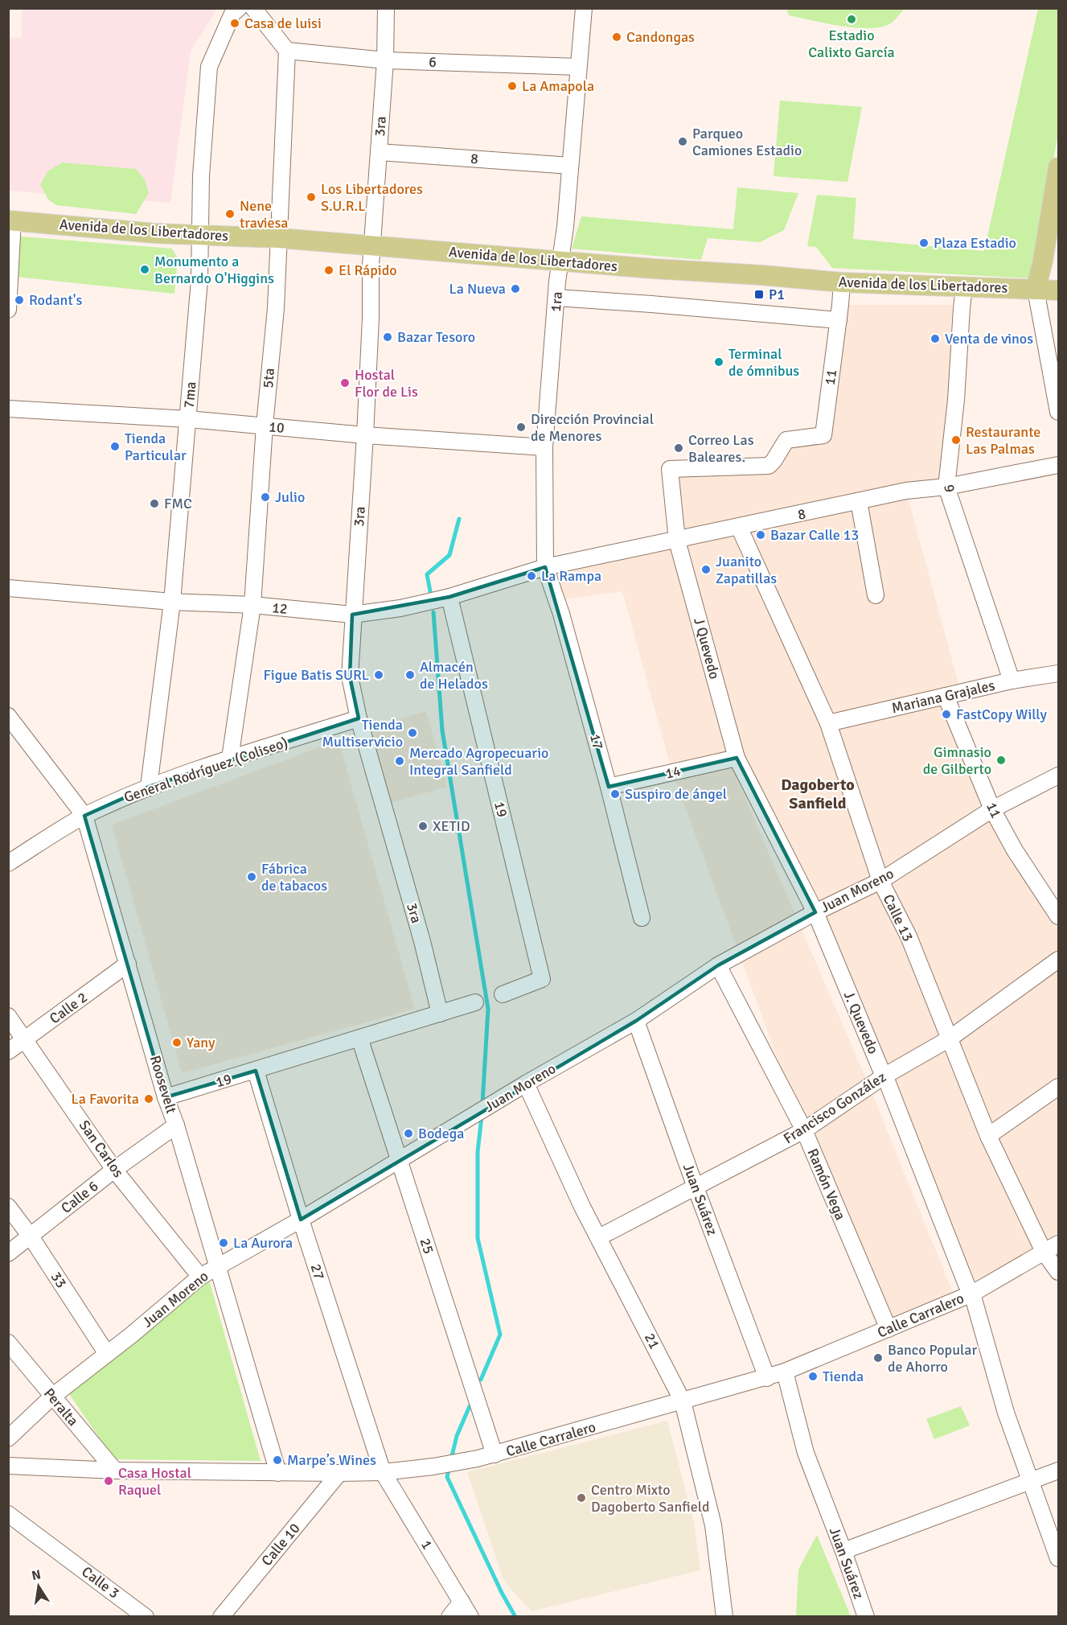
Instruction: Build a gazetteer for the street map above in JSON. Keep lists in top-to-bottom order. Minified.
{"streets":{"main road":["Avenida de los Libertadores"],"street":["6","3ra","8","1ra","11","5ta","7ma","10","9","12","J Quevedo","Mariana Grajales","17","General Rodríguez (Coliseo)","14","19","Juan Moreno","Calle 13","Calle 2","J. Quevedo","Roosevelt","Francisco González","San Carlos","Ramón Vega","Calle 6","Juan Suárez","25","27","33","Calle Carralero","21","Peralta","Calle 10","1","Calle 3"]},"crossings":[["6","3ra"],["6","1ra"],["6","5ta"],["3ra","8"],["3ra","Avenida de los Libertadores"],["3ra","10"],["3ra","12"],["3ra","General Rodríguez (Coliseo)"],["3ra","19"],["8","1ra"],["8","9"],["8","12"],["8","J Quevedo"],["8","17"],["8","Calle 13"],["Avenida de los Libertadores","1ra"],["Avenida de los Libertadores","11"],["Avenida de los Libertadores","5ta"],["Avenida de los Libertadores","7ma"],["Avenida de los Libertadores","9"],["1ra","10"],["1ra","12"],["1ra","17"],["11","J Quevedo"],["11","Mariana Grajales"],["11","Juan Moreno"],["5ta","10"],["5ta","12"],["5ta","General Rodríguez (Coliseo)"],["7ma","10"],["7ma","12"],["7ma","General Rodríguez (Coliseo)"],["9","Mariana Grajales"],["12","17"],["12","19"],["J Quevedo","14"],["J Quevedo","J. Quevedo"],["Mariana Grajales","Calle 13"],["17","14"],["General Rodríguez (Coliseo)","Roosevelt"],["14","J. Quevedo"],["19","Roosevelt"],["19","25"],["19","27"],["Juan Moreno","Calle 13"],["Juan Moreno","J. Quevedo"],["Juan Moreno","Roosevelt"],["Juan Moreno","San Carlos"],["Juan Moreno","Ramón Vega"],["Juan Moreno","Juan Suárez"],["Juan Moreno","25"],["Juan Moreno","27"],["Juan Moreno","33"],["Juan Moreno","21"],["Juan Moreno","Peralta"],["Calle 13","Francisco González"],["Calle 13","Calle Carralero"],["Calle 2","Roosevelt"],["Calle 2","San Carlos"],["J. Quevedo","Francisco González"],["J. Quevedo","Calle Carralero"],["Roosevelt","Calle 6"],["Roosevelt","Calle Carralero"],["Francisco González","Ramón Vega"],["Francisco González","Juan Suárez"],["Francisco González","21"],["San Carlos","Calle 6"],["Ramón Vega","Calle Carralero"],["Calle 6","33"],["Juan Suárez","Calle Carralero"],["25","Calle Carralero"],["27","Calle Carralero"],["27","1"],["Calle Carralero","21"],["Calle Carralero","Peralta"],["Calle Carralero","Calle 10"],["Calle Carralero","1"]],"districts":["Dagoberto Sanfield"],"places":{"other":["Estadio Calixto García","Casa de luisi","Candongas","La Amapola","Parqueo Camiones Estadio","Los Libertadores S.U.R.L","Nene traviesa","Plaza Estadio","Monumento a Bernardo O'Higgins","El Rápido","La Nueva","Rodant's","Bazar Tesoro","Venta de vinos","Terminal de ómnibus","Hostal Flor de Lis","Dirección Provincial de Menores","Restaurante Las Palmas","Tienda Particular","Correo Las Baleares.","Julio","FMC","Bazar Calle 13","Juanito Zapatillas","La Rampa","Figue Batis SURL","Almacén de Helados","FastCopy Willy","Tienda Multiservicio","Gimnasio de Gilberto","Mercado Agropecuario Integral Sanfield","Suspiro de ángel","XETID","Fábrica de tabacos","Yany","La Favorita","Bodega","La Aurora","Banco Popular de Ahorro","Tienda","Marpe’s Wines","Casa Hostal Raquel","Centro Mixto Dagoberto Sanfield"],"transit":["P1"]},"north":"top"}
